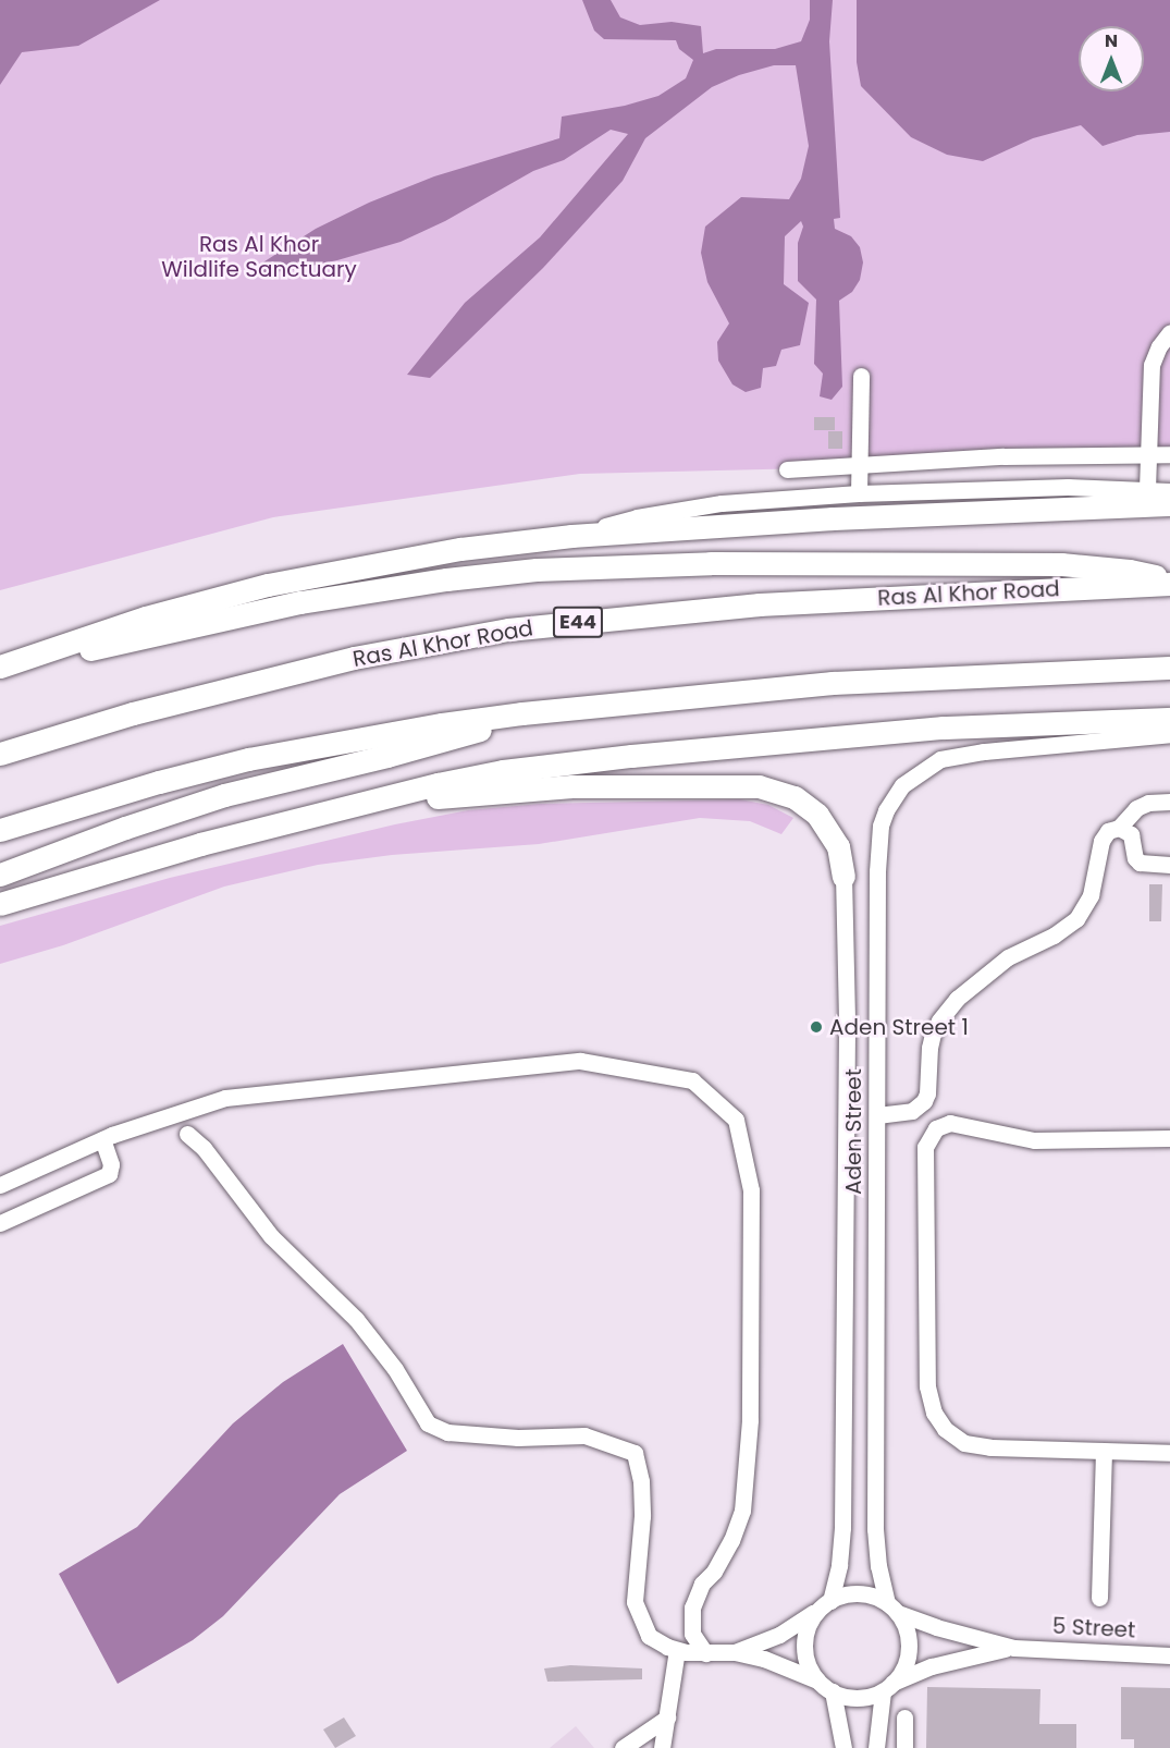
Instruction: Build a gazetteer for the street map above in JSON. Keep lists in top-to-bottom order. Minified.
{"streets":{"highway":["Ras Al Khor Road","E44"],"street":["Aden Street","5 Street"]},"crossings":[["Aden Street","5 Street"]],"parks":["Ras Al Khor Wildlife Sanctuary"],"places":["Aden Street 1"],"north":"top"}
